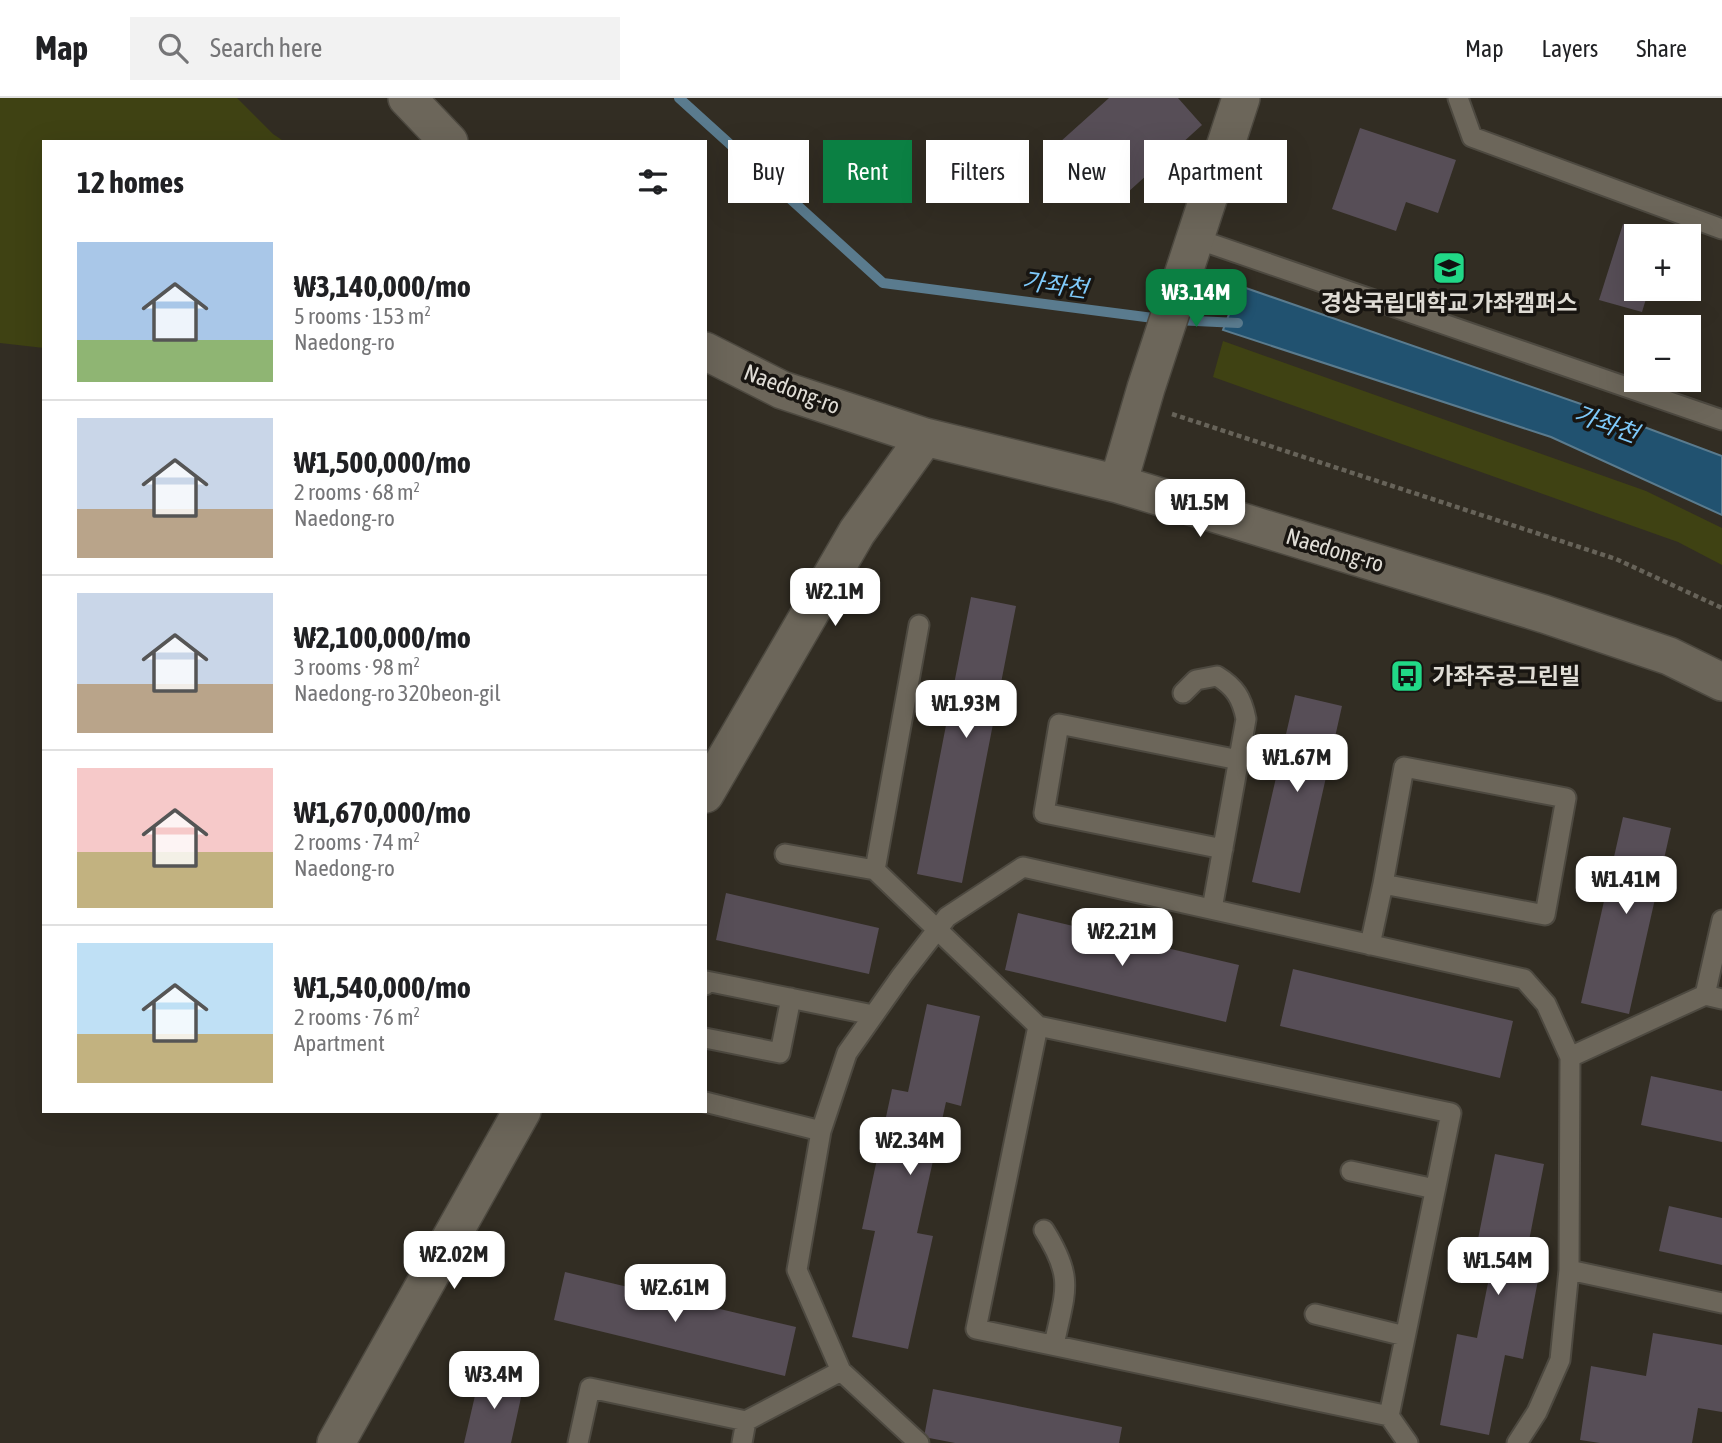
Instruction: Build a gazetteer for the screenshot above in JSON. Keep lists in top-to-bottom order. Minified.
{"streets":{"street":["Naedong-ro"]},"water":["가좌천"],"places":{"school or university":["경상국립대학교 가좌캠퍼스"],"bus stop":["가좌주공그린빌"]},"page":{"header":"Map","search":"Search here","nav":["Map","Layers","Share"],"chip":["Buy","Rent","Filters","New","Apartment"],"heading":"12 homes","map_buttons":["+","−"],"list":[{"name":"₩3,140,000/mo","note":"5 rooms · 153 m² · Naedong-ro"},{"name":"₩1,500,000/mo","note":"2 rooms · 68 m² · Naedong-ro"},{"name":"₩2,100,000/mo","note":"3 rooms · 98 m² · Naedong-ro 320beon-gil"},{"name":"₩1,670,000/mo","note":"2 rooms · 74 m² · Naedong-ro"},{"name":"₩1,540,000/mo","note":"2 rooms · 76 m² · Apartment"}],"price":["₩3.14M","₩1.5M","₩2.1M","₩1.93M","₩1.67M","₩1.41M","₩2.21M","₩2.34M","₩2.02M","₩1.54M","₩2.61M","₩3.4M"]}}
